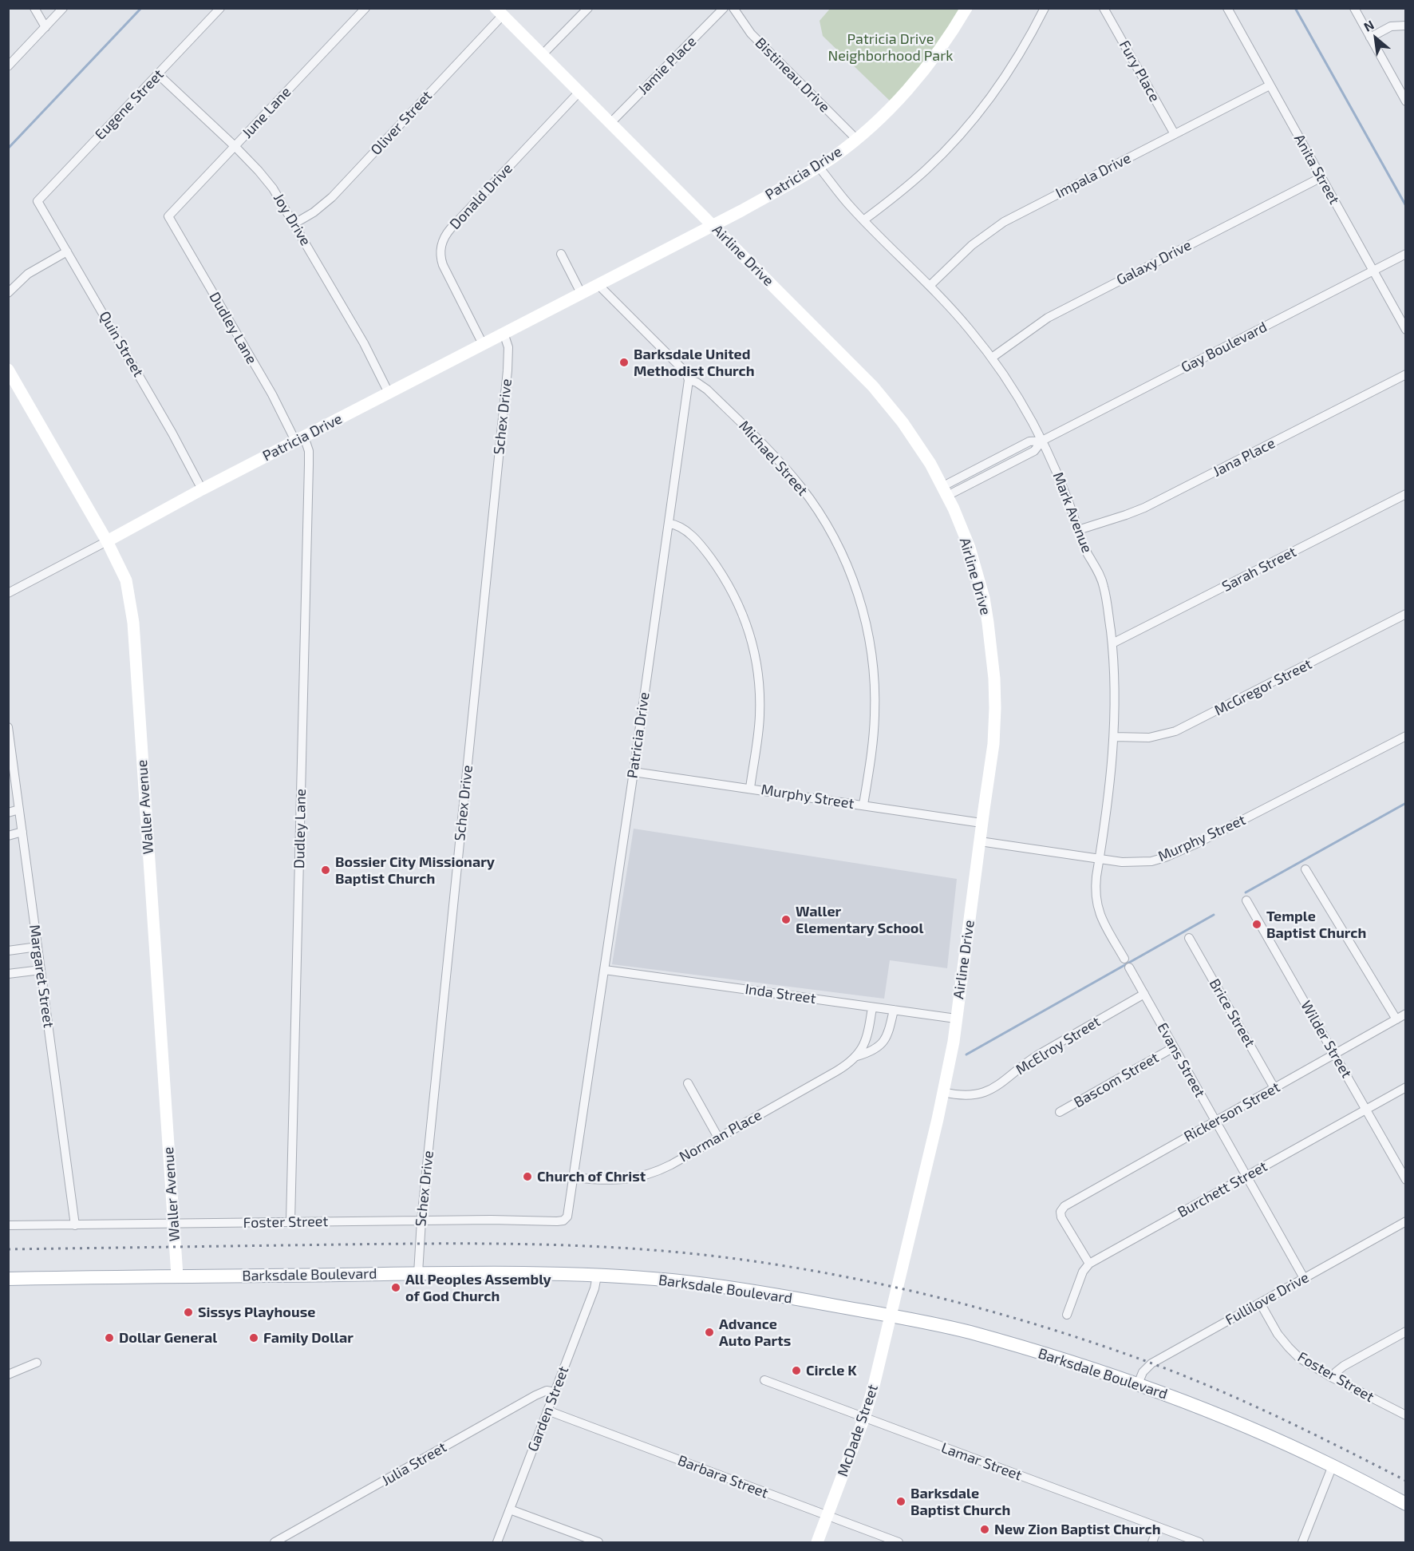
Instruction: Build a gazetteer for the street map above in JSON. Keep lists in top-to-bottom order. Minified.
{"streets":{"main road":["Barksdale Boulevard"],"street":["Jamie Place","Fury Place","Bistineau Drive","Eugene Street","June Lane","Oliver Street","Anita Street","Patricia Drive","Impala Drive","Donald Drive","Joy Drive","Airline Drive","Galaxy Drive","Dudley Lane","Quin Street","Gay Boulevard","Schex Drive","Jana Place","Michael Street","Mark Avenue","Sarah Street","McGregor Street","Murphy Street","Waller Avenue","Margaret Street","Inda Street","Brice Street","Wilder Street","McElroy Street","Evans Street","Bascom Street","Rickerson Street","Norman Place","Burchett Street","Foster Street","Fullilove Drive","Garden Street","McDade Street","Lamar Street","Julia Street","Barbara Street"]},"crossings":[["Jamie Place","Airline Drive"],["Fury Place","Impala Drive"],["Bistineau Drive","Patricia Drive"],["Eugene Street","Joy Drive"],["Eugene Street","Quin Street"],["June Lane","Joy Drive"],["June Lane","Dudley Lane"],["Oliver Street","Joy Drive"],["Oliver Street","Airline Drive"],["Anita Street","Impala Drive"],["Anita Street","Galaxy Drive"],["Anita Street","Gay Boulevard"],["Patricia Drive","Donald Drive"],["Patricia Drive","Joy Drive"],["Patricia Drive","Airline Drive"],["Patricia Drive","Dudley Lane"],["Patricia Drive","Quin Street"],["Patricia Drive","Schex Drive"],["Patricia Drive","Michael Street"],["Patricia Drive","Mark Avenue"],["Patricia Drive","Murphy Street"],["Patricia Drive","Waller Avenue"],["Patricia Drive","Inda Street"],["Patricia Drive","Norman Place"],["Patricia Drive","Foster Street"],["Impala Drive","Mark Avenue"],["Donald Drive","Airline Drive"],["Airline Drive","Gay Boulevard"],["Airline Drive","Murphy Street"],["Airline Drive","Inda Street"],["Airline Drive","McElroy Street"],["Airline Drive","Barksdale Boulevard"],["Airline Drive","McDade Street"],["Galaxy Drive","Mark Avenue"],["Dudley Lane","Foster Street"],["Gay Boulevard","Mark Avenue"],["Schex Drive","Foster Street"],["Schex Drive","Barksdale Boulevard"],["Jana Place","Mark Avenue"],["Michael Street","Murphy Street"],["Mark Avenue","Sarah Street"],["Mark Avenue","McGregor Street"],["Mark Avenue","Murphy Street"],["Waller Avenue","Foster Street"],["Waller Avenue","Barksdale Boulevard"],["Margaret Street","Foster Street"],["Inda Street","Norman Place"],["Brice Street","Rickerson Street"],["Wilder Street","Rickerson Street"],["Wilder Street","Burchett Street"],["McElroy Street","Evans Street"],["Evans Street","Bascom Street"],["Evans Street","Rickerson Street"],["Evans Street","Burchett Street"],["Evans Street","Fullilove Drive"],["Rickerson Street","Burchett Street"],["Foster Street","Fullilove Drive"],["Barksdale Boulevard","Fullilove Drive"],["Barksdale Boulevard","Garden Street"],["Barksdale Boulevard","McDade Street"],["Garden Street","Julia Street"],["Garden Street","Barbara Street"],["McDade Street","Lamar Street"],["McDade Street","Barbara Street"]],"parks":["Patricia Drive Neighborhood Park"],"places":["Barksdale United Methodist Church","Bossier City Missionary Baptist Church","Waller Elementary School","Temple Baptist Church","Church of Christ","All Peoples Assembly of God Church","Sissys Playhouse","Advance Auto Parts","Dollar General","Family Dollar","Circle K","Barksdale Baptist Church","New Zion Baptist Church"],"north":"top left"}
